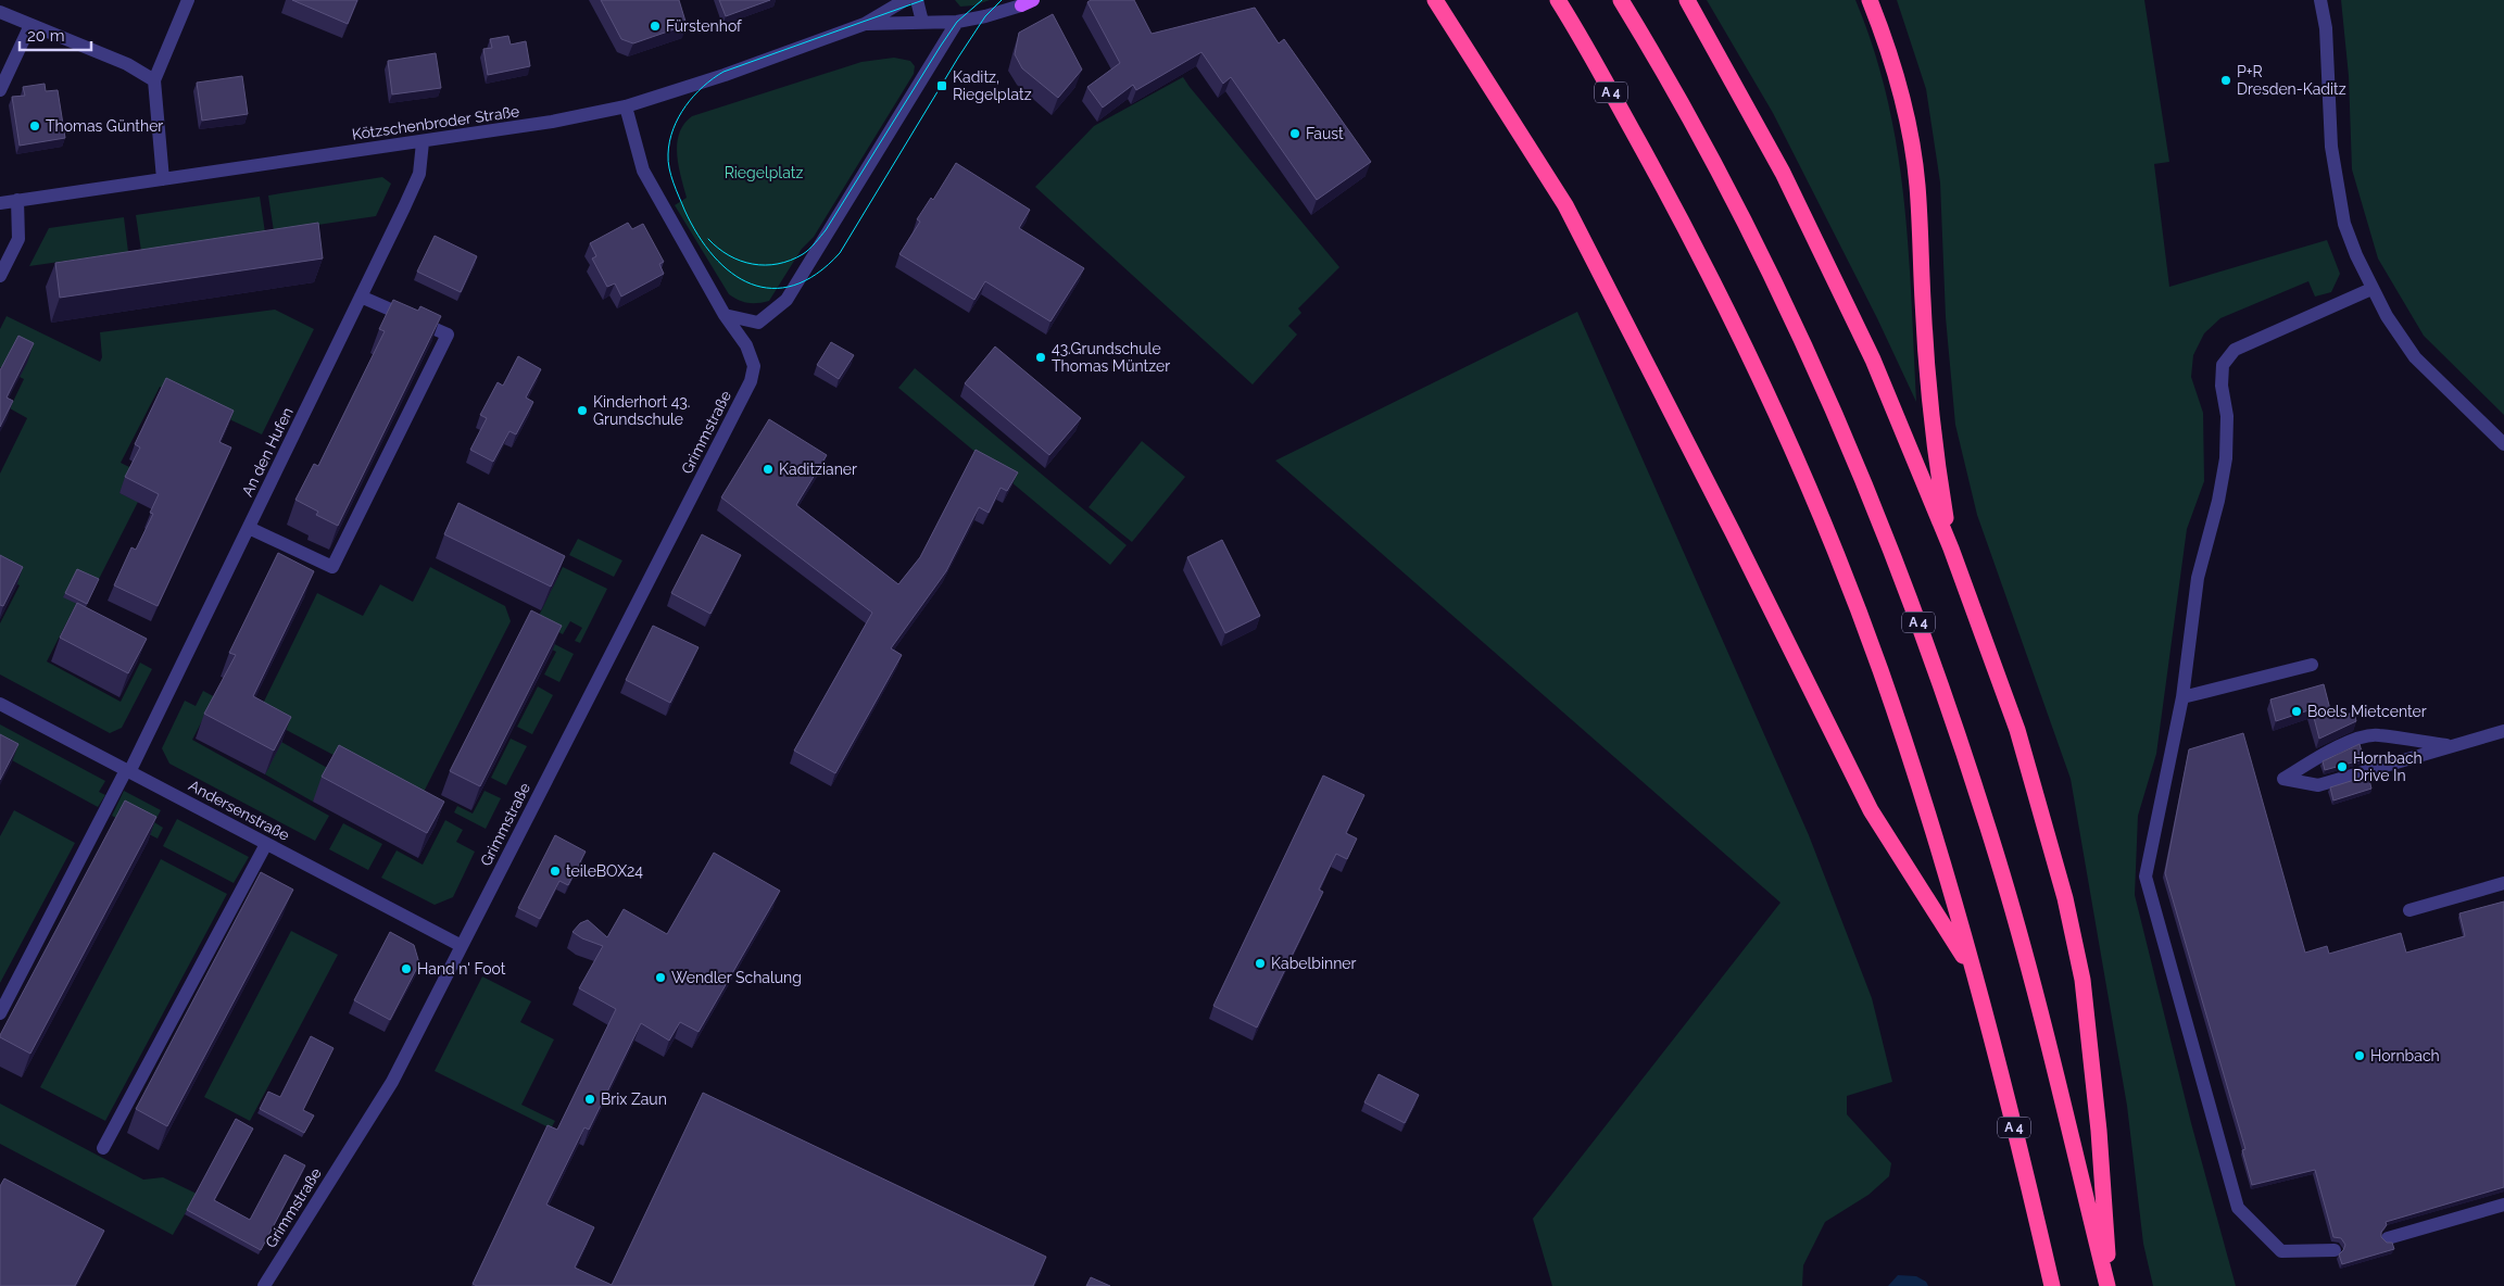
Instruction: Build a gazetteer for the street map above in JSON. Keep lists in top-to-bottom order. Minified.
{"streets":{"highway":["A 4"],"street":["Kötzschenbroder Straße","Grimmstraße","An den Hufen","Andersenstraße"]},"crossings":[["Kötzschenbroder Straße","An den Hufen"],["Grimmstraße","Andersenstraße"],["An den Hufen","Andersenstraße"]],"parks":["Riegelplatz"],"places":{"other":["Fürstenhof","P+R Dresden-Kaditz","Thomas Günther","Faust","43.Grundschule Thomas Müntzer","Kinderhort 43. Grundschule","Kaditzianer","Boels Mietcenter","Hornbach Drive In","teileBOX24","Kabelbinner","Hand n' Foot","Wendler Schalung","Hornbach","Brix Zaun"],"transit":["Kaditz, Riegelplatz"]},"scale_bar":"20 m"}
